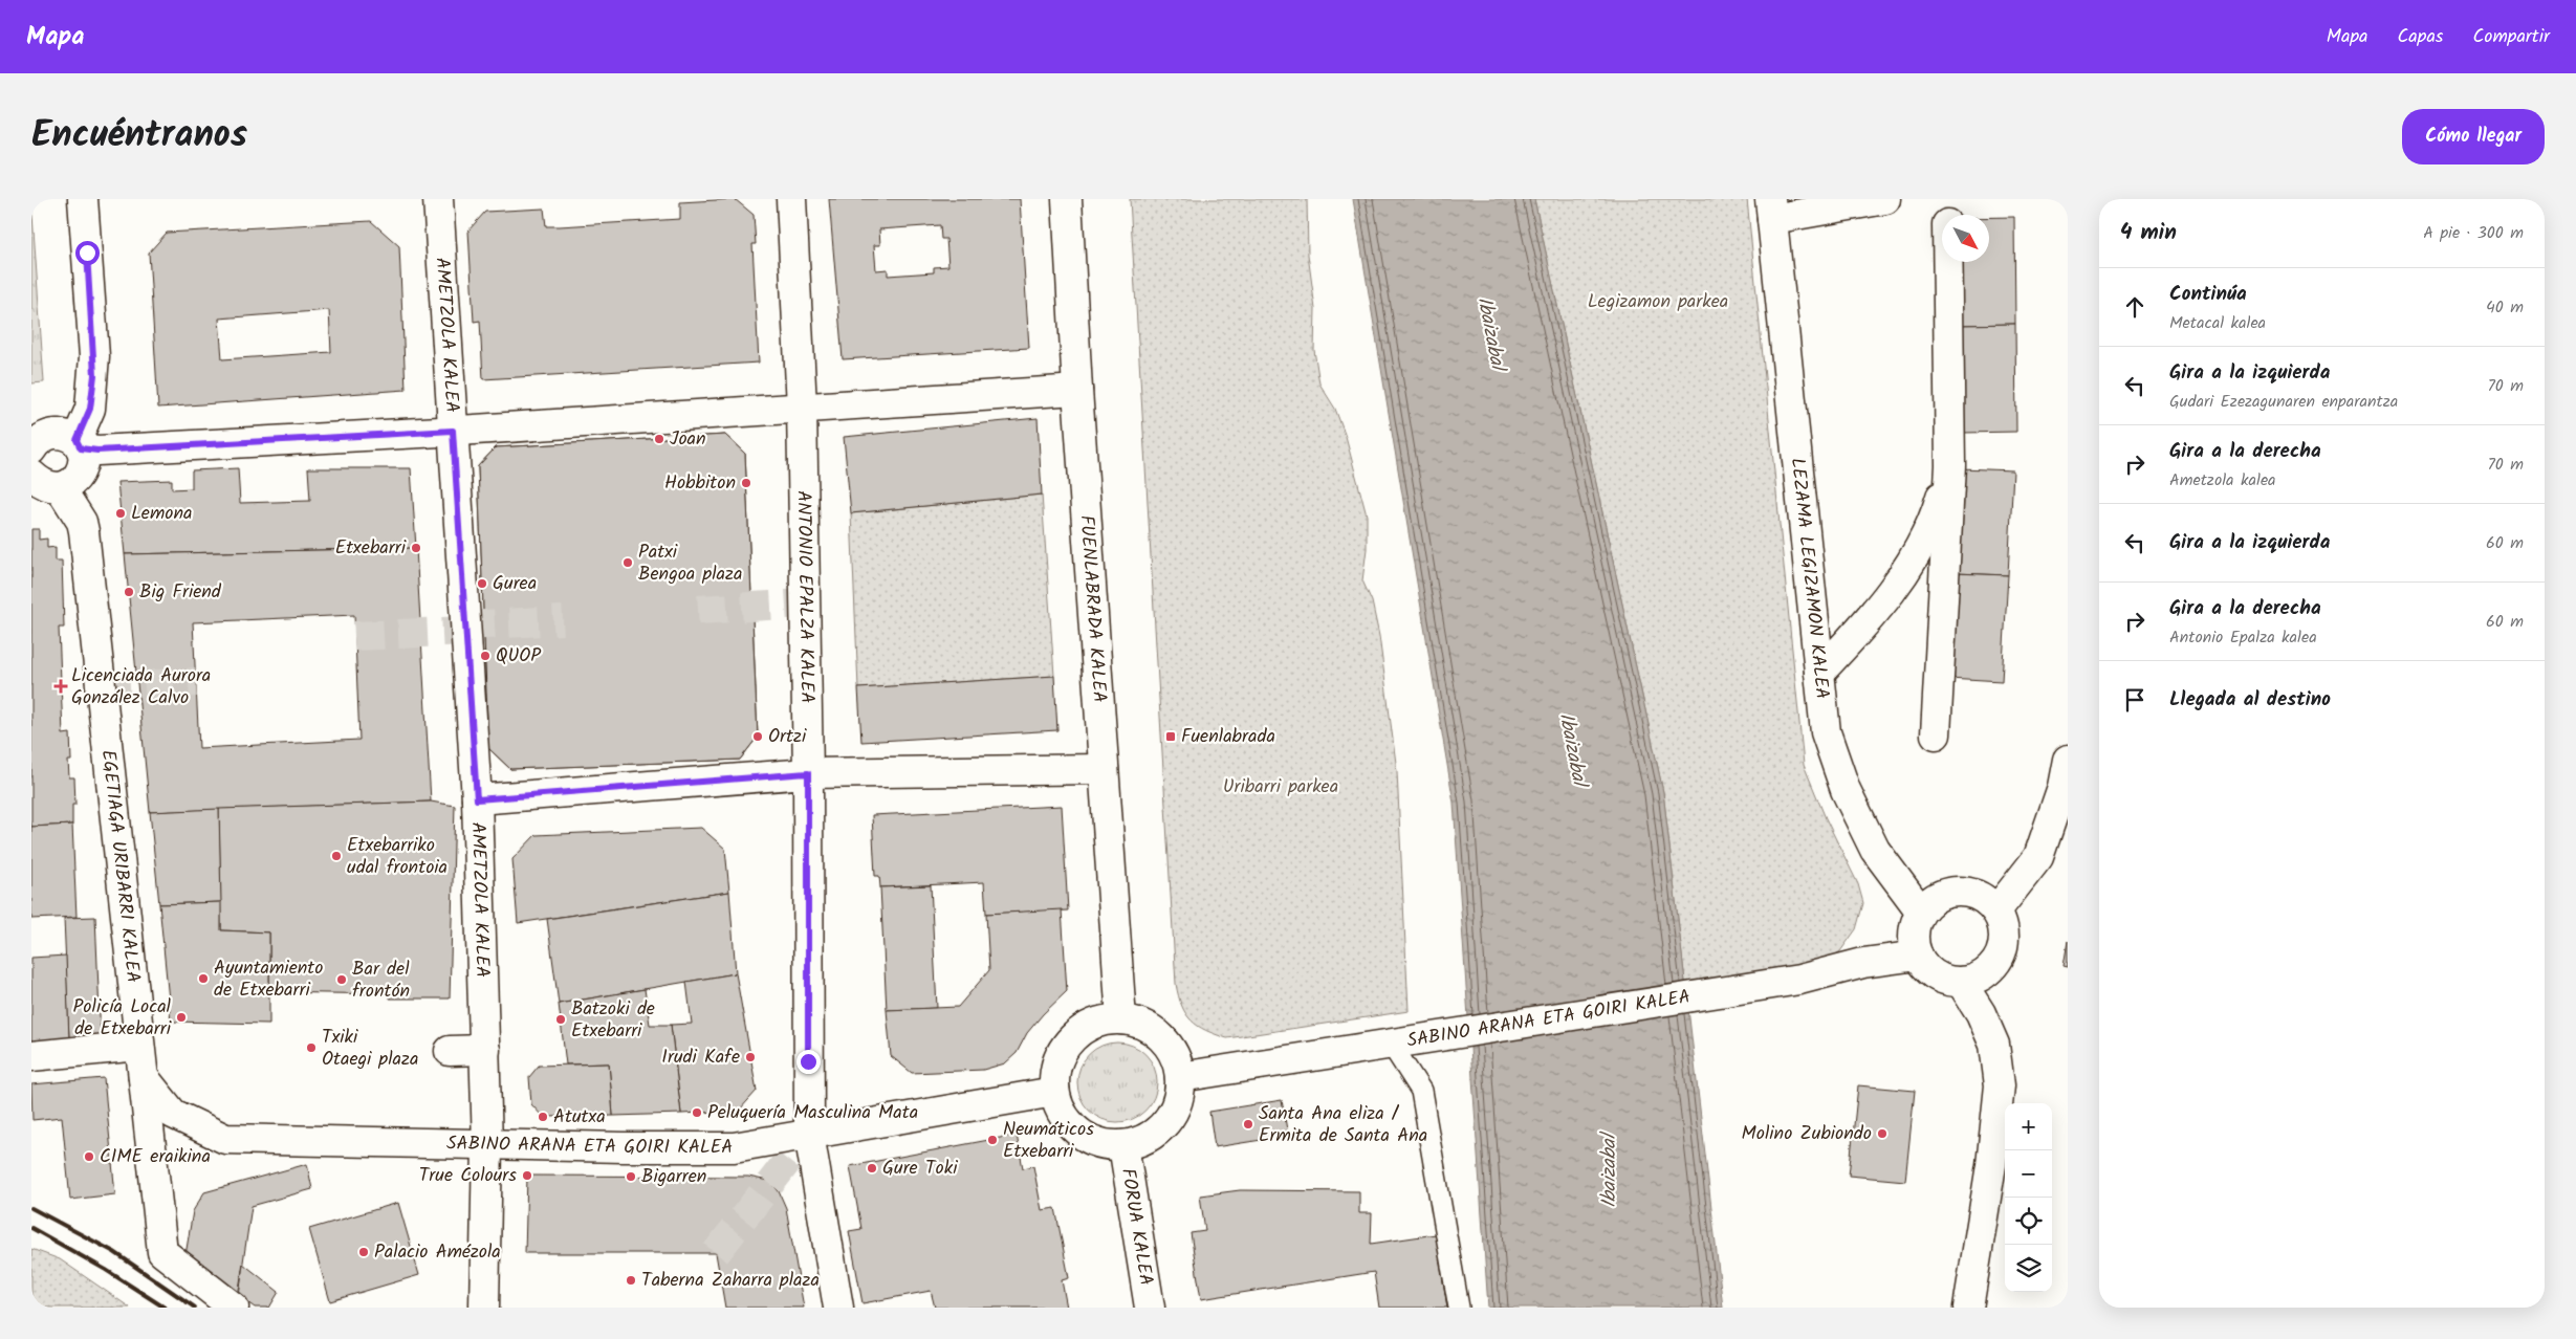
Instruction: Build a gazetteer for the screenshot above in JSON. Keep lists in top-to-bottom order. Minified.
{"streets":{"street":["AMETZOLA KALEA","LEZAMA LEGIZAMON KALEA","ANTONIO EPALZA KALEA","FUENLABRADA KALEA","EGETIAGA URIBARRI KALEA","SABINO ARANA ETA GOIRI KALEA","FORUA KALEA"]},"crossings":[["AMETZOLA KALEA","SABINO ARANA ETA GOIRI KALEA"],["LEZAMA LEGIZAMON KALEA","SABINO ARANA ETA GOIRI KALEA"],["ANTONIO EPALZA KALEA","SABINO ARANA ETA GOIRI KALEA"],["FUENLABRADA KALEA","SABINO ARANA ETA GOIRI KALEA"],["FUENLABRADA KALEA","FORUA KALEA"],["EGETIAGA URIBARRI KALEA","SABINO ARANA ETA GOIRI KALEA"],["SABINO ARANA ETA GOIRI KALEA","FORUA KALEA"]],"water":["Ibaizabal"],"parks":["Legizamon parkea","Uribarri parkea"],"places":{"other":["Joan","Hobbiton","Lemona","Etxebarri","Patxi Bengoa plaza","Gurea","Big Friend","QUOP","Ortzi","Etxebarriko udal frontoia","Ayuntamiento de Etxebarri","Bar del frontón","Policía Local de Etxebarri","Batzoki de Etxebarri","Txiki Otaegi plaza","Irudi Kafe","Peluquería Masculina Mata","Atutxa","Santa Ana eliza / Ermita de Santa Ana","Molino Zubiondo","Neumáticos Etxebarri","CIME eraikina","Gure Toki","True Colours","Bigarren","Palacio Amézola","Taberna Zaharra plaza"],"health":["Licenciada Aurora González Calvo"],"transit":["Fuenlabrada"]},"north":"bottom right","page":{"header":"Mapa","nav":["Mapa","Capas","Compartir"],"title":"Encuéntranos","buttons":"Cómo llegar","heading":["4 min","A pie · 300 m"],"list":[["Continúa","Metacal kalea","40 m"],["Gira a la izquierda","Gudari Ezezagunaren enparantza","70 m"],["Gira a la derecha","Ametzola kalea","70 m"],["Gira a la izquierda","60 m"],["Gira a la derecha","Antonio Epalza kalea","60 m"],"Llegada al destino"],"map_buttons":["+","−"]}}
